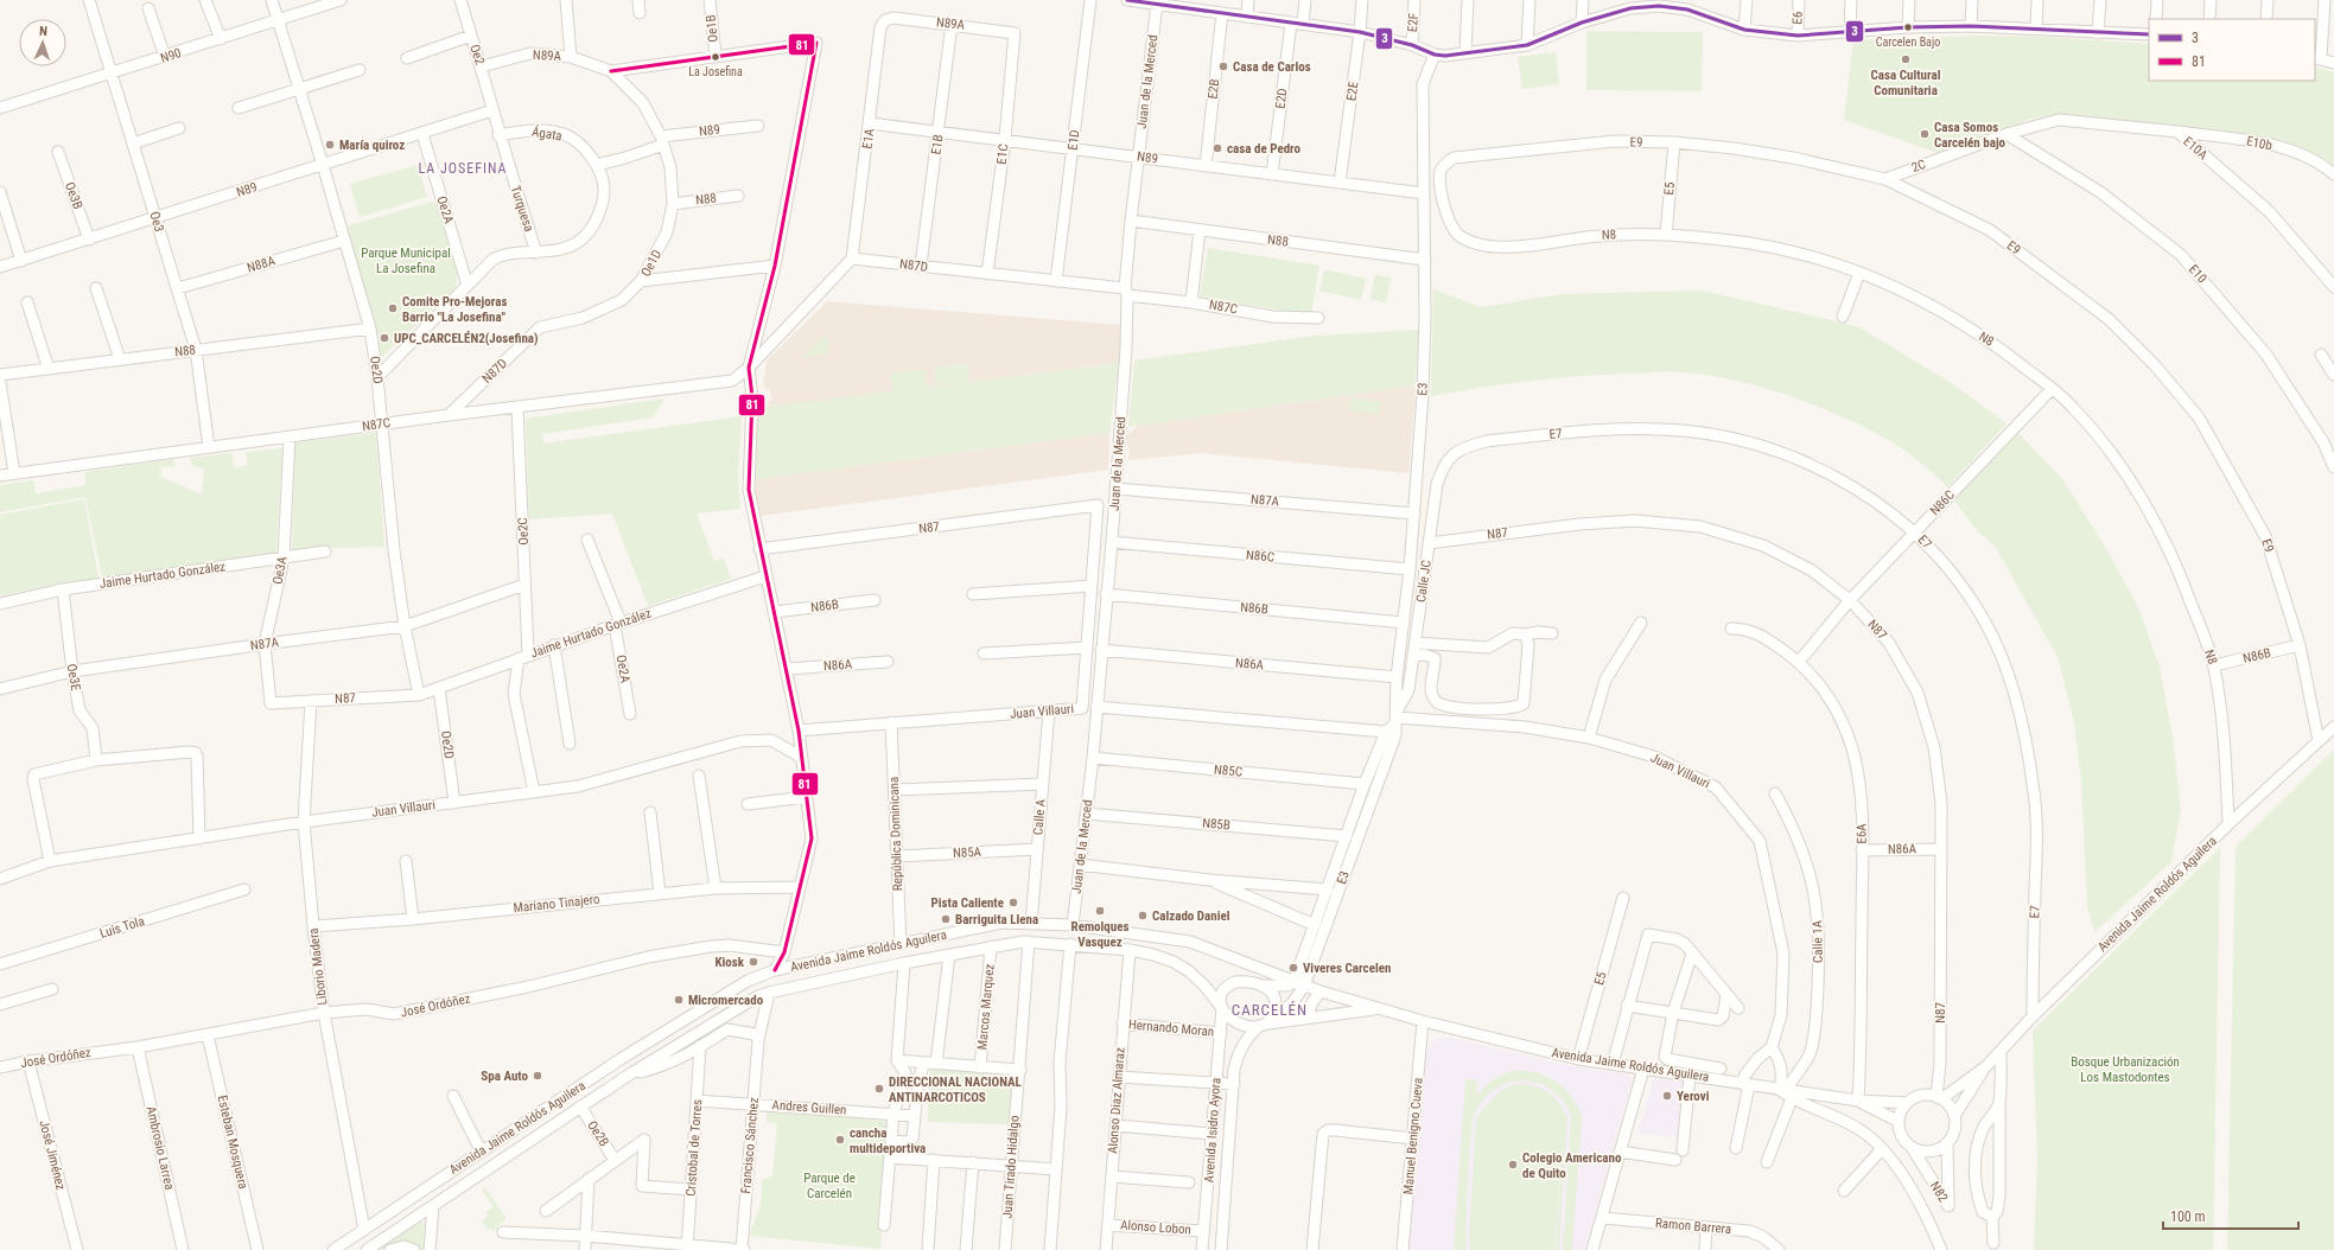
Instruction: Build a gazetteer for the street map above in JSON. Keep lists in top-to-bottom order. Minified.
{"streets":{"street":["E6","E2F","N89A","Oe1B","Oe2","N90","Juan de la Merced","E2B","E2E","E2D","N89","Ágata","E1A","E1D","E9","E10b","E1B","E10A","E1C","2C","E5","Oe3B","N88","Turquesa","Oe2A","Oe3","N8","Oe1D","N88A","N87D","E10","N87C","Oe2D","E3","E7","N87A","N86C","N87","Oe2C","Oe3A","Jaime Hurtado González","Calle JC","N86B","N86A","Oe3E","Juan Villauri","N85C","Calle A","N85B","República Dominicana","E6A","N85A","Avenida Jaime Roldós Aguilera","Mariano Tinajero","Luis Tola","Calle 1A","Liborio Madera","José Ordóñez","Marcos Marquez","Hernando Moran","Alonso Diaz Almaraz","Andres Guillen","Avenida Isidro Ayora","Oe2B","Manuel Benigno Cueva","Esteban Mosquera","Francisco Sánchez","Ambrosio Larrea","Cristobal de Torres","José Jiménez","Juan Tirado Hidalgo","N82","Ramon Barrera","Alonso Lobon"]},"crossings":[["N89A","Oe1B"],["N89A","Oe2"],["N89A","N89"],["N89A","E1A"],["N89A","E1B"],["N89A","E1C"],["N89A","Oe1D"],["Oe2","N89"],["Oe2","Turquesa"],["N90","Oe3"],["N90","Oe2D"],["Juan de la Merced","N89"],["Juan de la Merced","N88"],["Juan de la Merced","N87D"],["Juan de la Merced","N87C"],["Juan de la Merced","N87A"],["Juan de la Merced","N86C"],["Juan de la Merced","N86B"],["Juan de la Merced","N86A"],["Juan de la Merced","Juan Villauri"],["Juan de la Merced","N85C"],["Juan de la Merced","N85B"],["Juan de la Merced","Avenida Jaime Roldós Aguilera"],["E2B","N89"],["E2E","N89"],["E2D","N89"],["N89","Ágata"],["N89","E1A"],["N89","E1D"],["N89","E1B"],["N89","E1C"],["N89","Oe3B"],["N89","Turquesa"],["N89","Oe2A"],["N89","Oe3"],["N89","Oe1D"],["N89","Oe2D"],["N89","E3"],["Ágata","Turquesa"],["E1A","N87D"],["E1D","N87D"],["E9","2C"],["E9","E5"],["E9","N8"],["E9","N86B"],["E9","Avenida Jaime Roldós Aguilera"],["E10b","E10A"],["E1B","N87D"],["E10A","2C"],["E10A","E10"],["E1C","N87D"],["2C","E10"],["E5","N8"],["E5","Avenida Jaime Roldós Aguilera"],["N88","Oe3"],["N88","Oe1D"],["N88","Oe2D"],["N88","E3"],["Oe2A","Jaime Hurtado González"],["Oe3","N88A"],["Oe3","N87C"],["N8","N86C"],["N8","N86B"],["N8","Avenida Jaime Roldós Aguilera"],["Oe1D","N87D"],["N88A","Oe2D"],["N87D","N87C"],["N87C","Oe2D"],["N87C","Oe2C"],["N87C","Oe3A"],["Oe2D","N87A"],["Oe2D","N87"],["Oe2D","Jaime Hurtado González"],["Oe2D","Juan Villauri"],["E3","N87A"],["E3","N86C"],["E3","Calle JC"],["E3","N86B"],["E3","N86A"],["E3","Juan Villauri"],["E3","N85C"],["E3","N85B"],["E3","Avenida Jaime Roldós Aguilera"],["E3","Avenida Isidro Ayora"],["E7","N86C"],["E7","Calle JC"],["E7","Avenida Jaime Roldós Aguilera"],["N87A","Oe2C"],["N87A","Oe3A"],["N87A","Oe3E"],["N86C","N87"],["N86C","E6A"],["N87","Oe3A"],["N87","Jaime Hurtado González"],["N87","Calle JC"],["N87","N86A"],["N87","Juan Villauri"],["N87","Avenida Jaime Roldós Aguilera"],["N87","Liborio Madera"],["N87","N82"],["Oe2C","Jaime Hurtado González"],["Oe2C","Juan Villauri"],["Oe3A","Jaime Hurtado González"],["Jaime Hurtado González","Oe3E"],["Calle JC","Juan Villauri"],["N86A","E6A"],["Juan Villauri","Calle A"],["Juan Villauri","República Dominicana"],["Juan Villauri","Liborio Madera"],["Calle A","N85A"],["Calle A","Avenida Jaime Roldós Aguilera"],["República Dominicana","N85A"],["República Dominicana","Avenida Jaime Roldós Aguilera"],["E6A","Avenida Jaime Roldós Aguilera"],["Avenida Jaime Roldós Aguilera","Calle 1A"],["Avenida Jaime Roldós Aguilera","Liborio Madera"],["Avenida Jaime Roldós Aguilera","Marcos Marquez"],["Avenida Jaime Roldós Aguilera","Alonso Diaz Almaraz"],["Avenida Jaime Roldós Aguilera","Avenida Isidro Ayora"],["Avenida Jaime Roldós Aguilera","Oe2B"],["Avenida Jaime Roldós Aguilera","Manuel Benigno Cueva"],["Avenida Jaime Roldós Aguilera","Francisco Sánchez"],["Avenida Jaime Roldós Aguilera","Juan Tirado Hidalgo"],["Avenida Jaime Roldós Aguilera","N82"],["Mariano Tinajero","Liborio Madera"],["Liborio Madera","José Ordóñez"],["José Ordóñez","Esteban Mosquera"],["José Ordóñez","Ambrosio Larrea"],["José Ordóñez","José Jiménez"],["Hernando Moran","Alonso Diaz Almaraz"],["Hernando Moran","Avenida Isidro Ayora"],["Alonso Diaz Almaraz","Alonso Lobon"],["Andres Guillen","Francisco Sánchez"],["Andres Guillen","Cristobal de Torres"],["Avenida Isidro Ayora","Alonso Lobon"]],"districts":["LA JOSEFINA","CARCELÉN"],"parks":["Parque Municipal La Josefina","Bosque Urbanización Los Mastodontes","Parque de Carcelén"],"places":["Carcelen Bajo","La Josefina","Casa Cultural Comunitaria","Casa de Carlos","Casa Somos Carcelén bajo","María quiroz","casa de Pedro","Comite Pro-Mejoras Barrio \"La Josefina\"","UPC_CARCELÉN2(Josefina)","Pista Caliente","Remolques Vasquez","Calzado Daniel","Barriguita Llena","Kiosk","Viveres Carcelen","Micromercado","Spa Auto","DIRECCIONAL NACIONAL ANTINARCOTICOS","Yerovi","cancha multideportiva","Colegio Americano de Quito"],"lines":["transit line 3","transit line 81"],"legend":["3","81"],"scale_bar":"100 m","north":"top"}
